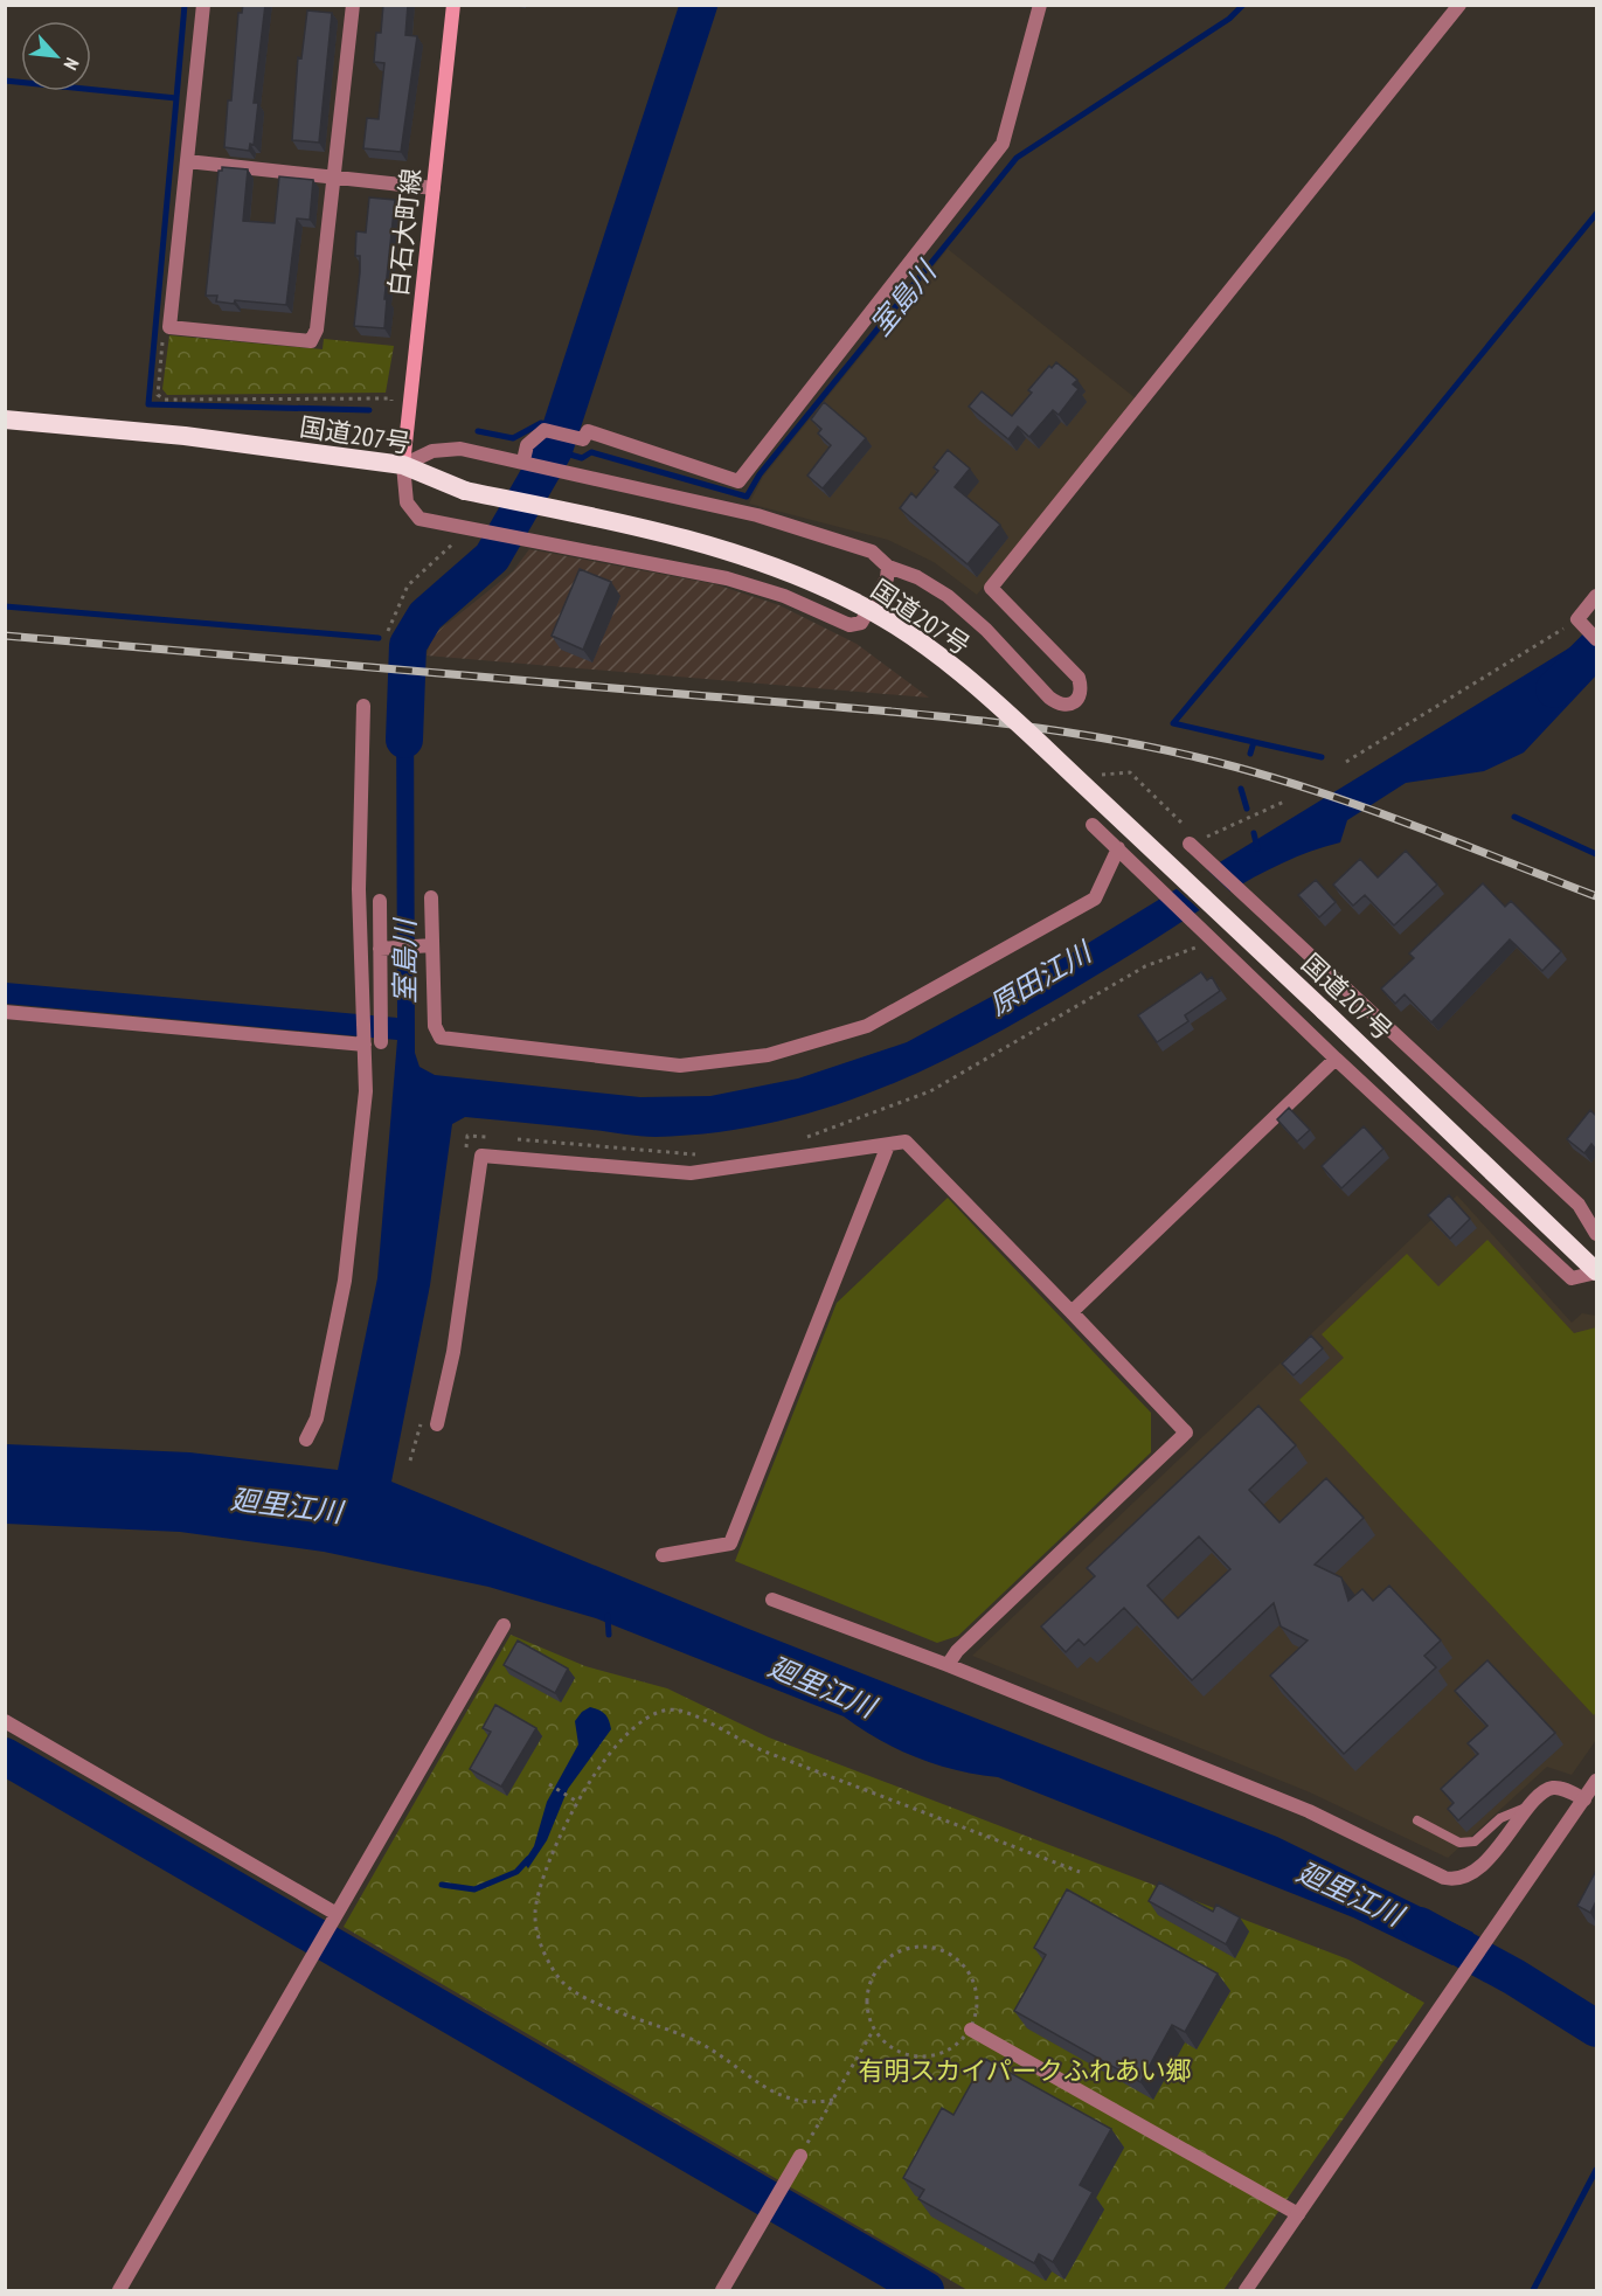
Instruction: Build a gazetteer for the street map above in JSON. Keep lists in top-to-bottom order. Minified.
{"streets":{"highway":["国道207号"],"main road":["白石大町線"]},"crossings":[["白石大町線","国道207号"]],"water":["室島川","原田江川","廻里江川"],"parks":["有明スカイパークふれあい郷"],"north":"bottom right"}
